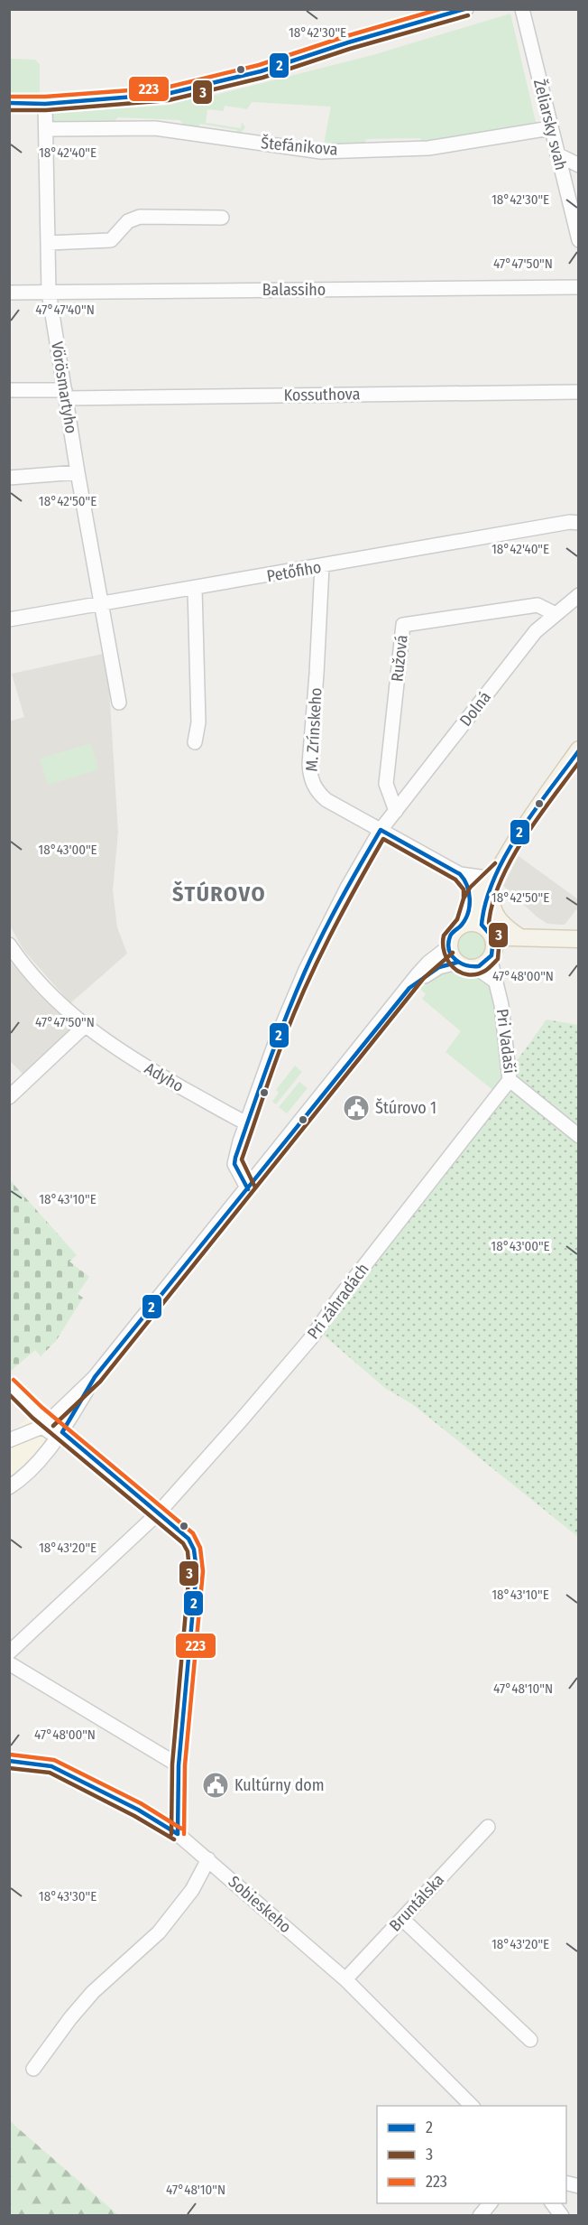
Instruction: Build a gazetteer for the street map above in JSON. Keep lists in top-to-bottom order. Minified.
{"streets":{"street":["Želiarsky svah","Štefánikova","Balassiho","Vörösmartyho","Kossuthova","Petőfiho","Ružová","Dolná","M. Zrínskeho","Pri Vadaši","Adyho","Pri záhradách","Bruntálska","Sobieskeho"]},"crossings":[["Želiarsky svah","Štefánikova"],["Štefánikova","Vörösmartyho"],["Balassiho","Vörösmartyho"],["Vörösmartyho","Kossuthova"],["Vörösmartyho","Petőfiho"],["Petőfiho","M. Zrínskeho"],["Ružová","Dolná"],["Dolná","M. Zrínskeho"],["Dolná","Adyho"],["Pri Vadaši","Pri záhradách"],["Bruntálska","Sobieskeho"]],"districts":["ŠTÚROVO"],"places":{"public building":["Štúrovo 1","Kultúrny dom"]},"lines":["transit line 2","transit line 223","transit line 3"],"legend":["2","3","223"],"coordinates":["18°42'30\"E","18°42'40\"E","47°47'50\"N","47°47'40\"N","18°42'50\"E","18°43'00\"E","47°48'00\"N","18°43'10\"E","18°43'20\"E","47°48'10\"N","18°43'30\"E"]}
